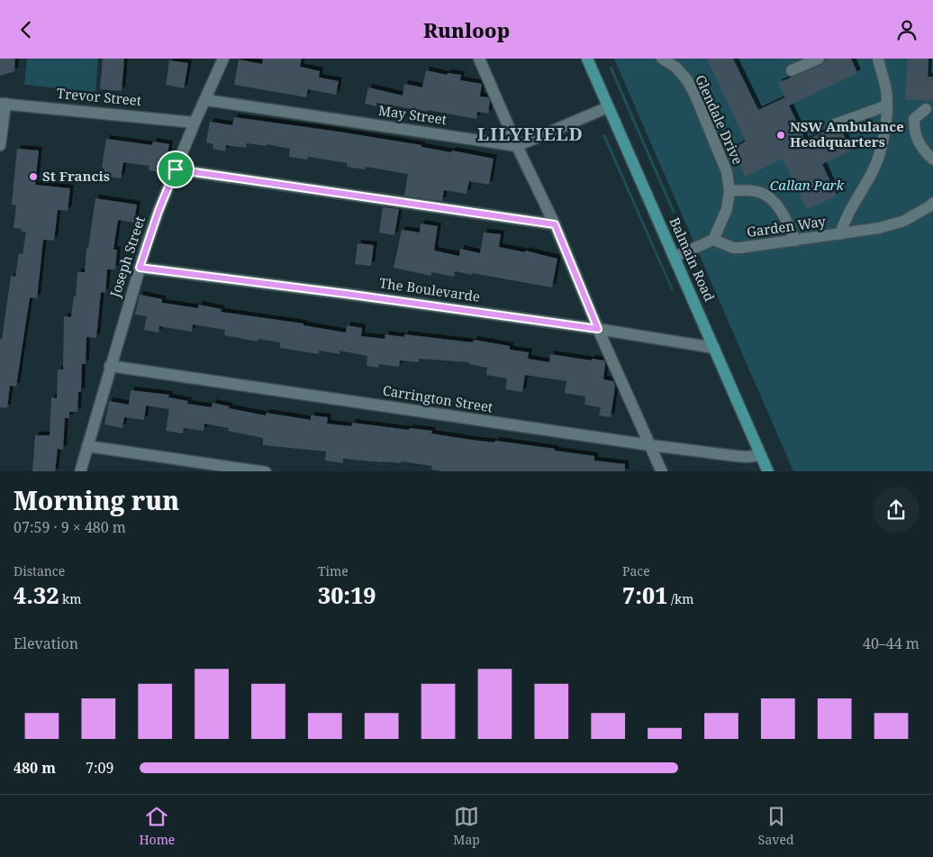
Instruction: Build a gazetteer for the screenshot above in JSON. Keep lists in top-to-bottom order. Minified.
{"streets":{"main road":["Balmain Road"],"street":["Trevor Street","May Street","Glendale Drive","Garden Way","Joseph Street","The Boulevarde","Carrington Street"]},"crossings":[["Trevor Street","Joseph Street"],["May Street","Joseph Street"],["Glendale Drive","Garden Way"],["Joseph Street","The Boulevarde"],["Joseph Street","Carrington Street"],["Balmain Road","The Boulevarde"],["Balmain Road","Carrington Street"]],"districts":["LILYFIELD"],"parks":["Callan Park"],"places":["NSW Ambulance Headquarters","St Francis"],"page":{"header":"Runloop","heading":["Morning run","07:59 · 9 × 480 m"],"stats":[["Distance","4.32 km"],["Time","30:19"],["Pace","7:01 /km"]],"chart":["Elevation","40–44 m"],"list":[{"name":"480 m","note":"7:09"}],"tabs":["Home","Map","Saved"]}}
